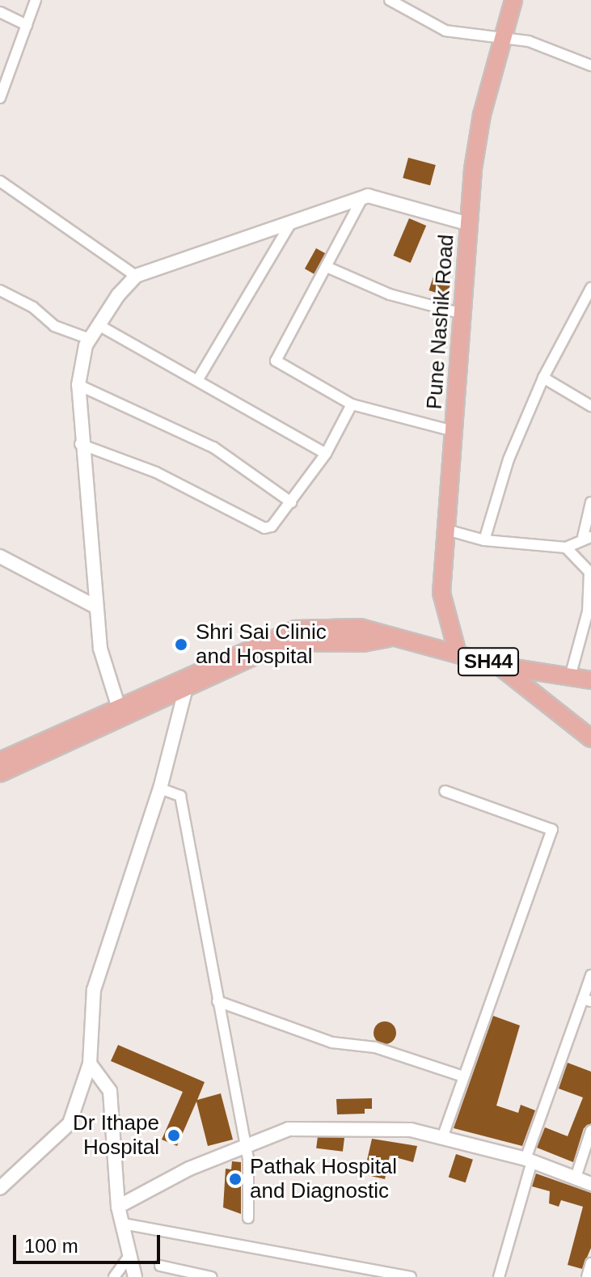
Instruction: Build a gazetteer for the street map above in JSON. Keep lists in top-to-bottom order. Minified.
{"streets":{"main road":["Pune Nashik Road","SH44"]},"crossings":[["Pune Nashik Road","SH44"]],"places":["Shri Sai Clinic and Hospital","Dr Ithape Hospital","Pathak Hospital and Diagnostic"],"scale_bar":"100 m"}
